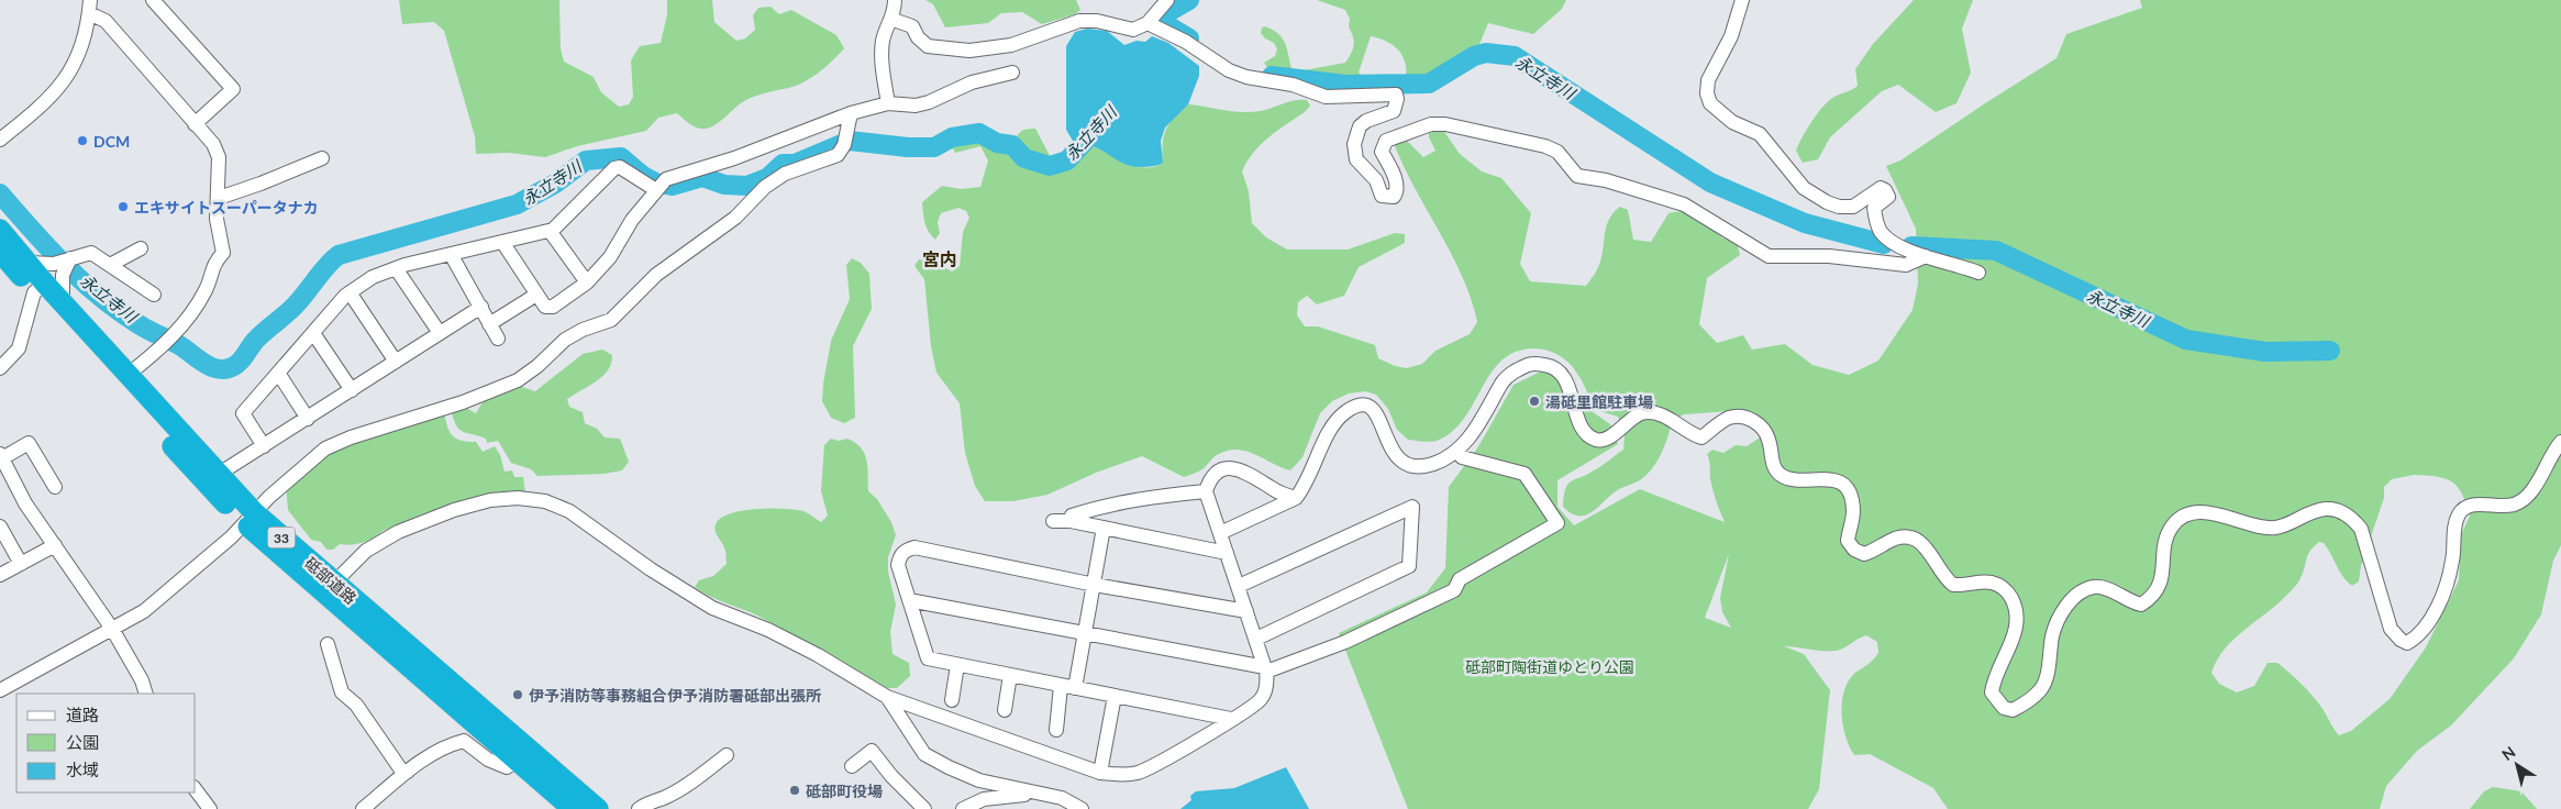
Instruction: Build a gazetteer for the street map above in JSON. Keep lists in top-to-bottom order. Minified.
{"streets":{"highway":["33","砥部道路"]},"districts":["宮内"],"water":["永立寺川"],"parks":["砥部町陶街道ゆとり公園"],"places":["DCM","エキサイトスーパータナカ","湯砥里館駐車場","伊予消防等事務組合伊予消防署砥部出張所","砥部町役場"],"legend":["道路","公園","水域"],"north":"top left"}
